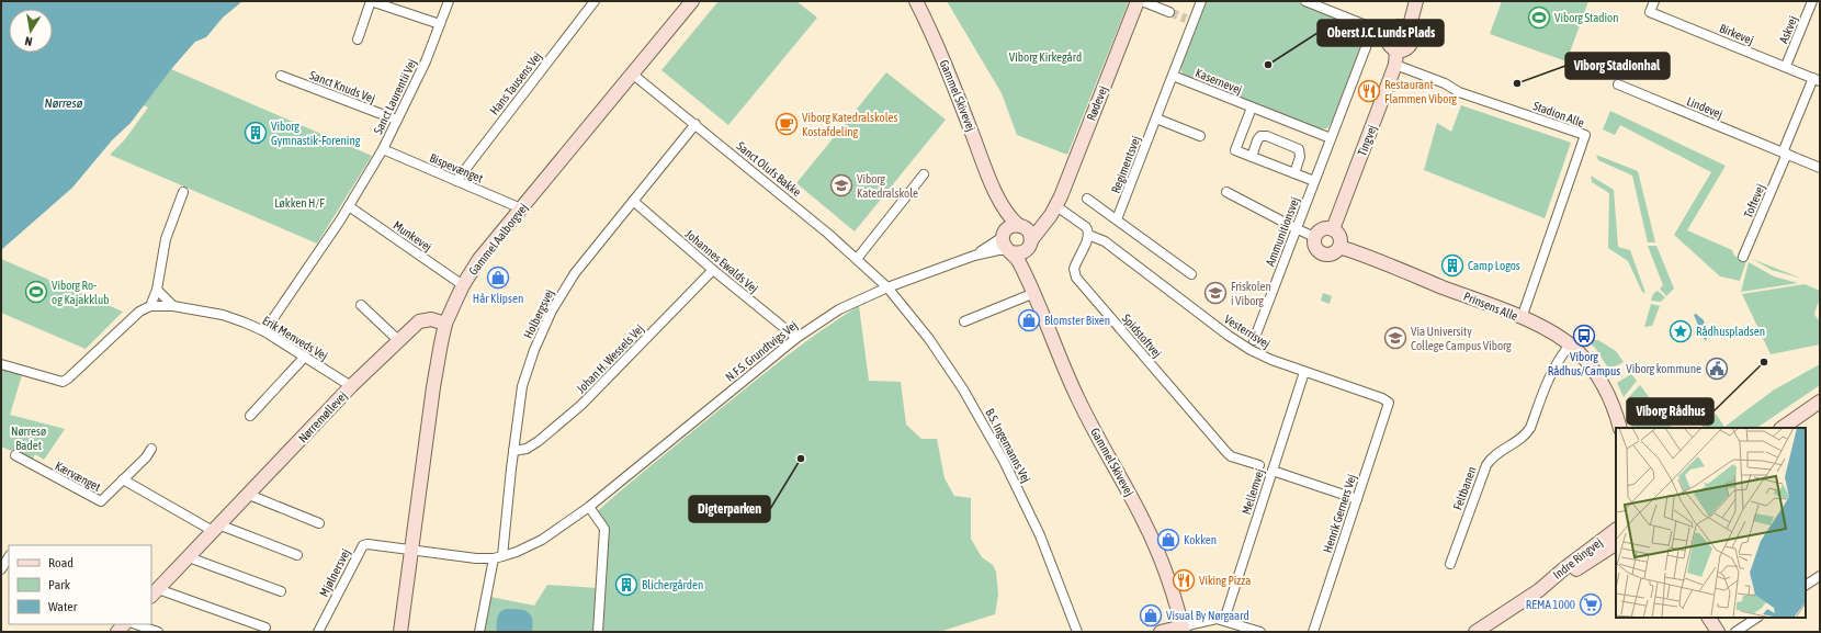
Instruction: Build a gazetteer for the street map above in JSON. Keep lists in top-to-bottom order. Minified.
{"streets":{"street":["Askvej","Birkevej","Kasernevej","Hans Tausens Vej","Sanct Knuds Vej","Gammel Skivevej","Sanct Laurentii Vej","Rødevej","Lindevej","Stadion Alle","Tingvej","Regimentsvej","Bispevænget","Sanct Olufs Bakke","Toftevej","Ammunitionsvej","Munkevej","Gammel Aalborgvej","Johannes Ewalds Vej","Prinsens Alle","Holbergsvej","Vesterrisvej","Spidstoftvej","Erik Menveds Vej","N.F.S. Grundtvigs Vej","Johan H. Wessels Vej","Nørremøllevej","B.S. Ingemanns Vej","Kærvænget","Feltbanen","Mellemvej","Henrik Gerners Vej","Indre Ringvej","Mjølnersvej"]},"crossings":[["Askvej","Birkevej"],["Birkevej","Lindevej"],["Birkevej","Toftevej"],["Kasernevej","Regimentsvej"],["Kasernevej","Ammunitionsvej"],["Hans Tausens Vej","Bispevænget"],["Sanct Knuds Vej","Sanct Laurentii Vej"],["Gammel Skivevej","Rødevej"],["Gammel Skivevej","N.F.S. Grundtvigs Vej"],["Sanct Laurentii Vej","Bispevænget"],["Sanct Laurentii Vej","Munkevej"],["Sanct Laurentii Vej","Erik Menveds Vej"],["Rødevej","N.F.S. Grundtvigs Vej"],["Lindevej","Toftevej"],["Stadion Alle","Tingvej"],["Stadion Alle","Prinsens Alle"],["Tingvej","Prinsens Alle"],["Bispevænget","Gammel Aalborgvej"],["Sanct Olufs Bakke","Gammel Aalborgvej"],["Sanct Olufs Bakke","Holbergsvej"],["Sanct Olufs Bakke","N.F.S. Grundtvigs Vej"],["Sanct Olufs Bakke","B.S. Ingemanns Vej"],["Munkevej","Gammel Aalborgvej"],["Gammel Aalborgvej","N.F.S. Grundtvigs Vej"],["Gammel Aalborgvej","Nørremøllevej"],["Gammel Aalborgvej","Mjølnersvej"],["Johannes Ewalds Vej","Holbergsvej"],["Johannes Ewalds Vej","N.F.S. Grundtvigs Vej"],["Johannes Ewalds Vej","Johan H. Wessels Vej"],["Prinsens Alle","Feltbanen"],["Holbergsvej","N.F.S. Grundtvigs Vej"],["Holbergsvej","Johan H. Wessels Vej"],["Vesterrisvej","Spidstoftvej"],["Vesterrisvej","Mellemvej"],["Vesterrisvej","Henrik Gerners Vej"],["Erik Menveds Vej","Nørremøllevej"],["N.F.S. Grundtvigs Vej","B.S. Ingemanns Vej"],["N.F.S. Grundtvigs Vej","Mjølnersvej"]],"water":["Nørresø"],"parks":["Viborg Kirkegård","Løkken H/F","Nørresø Badet"],"places":{"sports":["Viborg Stadion","Viborg Ro- og Kajakklub"],"other":["Oberst J.C. Lunds Plads","Viborg Stadionhal","Viborg Rådhus","Digterparken"],"restaurant":["Restaurant Flammen Viborg","Viking Pizza"],"cafe":["Viborg Katedralskoles Kostafdeling"],"building":["Viborg Gymnastik-Forening","Camp Logos","Blichergården"],"school or university":["Viborg Katedralskole","Friskolen i Viborg","Via University College Campus Viborg"],"shop":["Hår Klipsen","Blomster Bixen","Kokken","Visual By Nørgaard"],"place":["Rådhuspladsen"],"bus stop":["Viborg Rådhus/Campus"],"public building":["Viborg kommune"],"supermarket":["REMA 1000"]},"legend":["Road","Park","Water"],"north":"bottom"}
